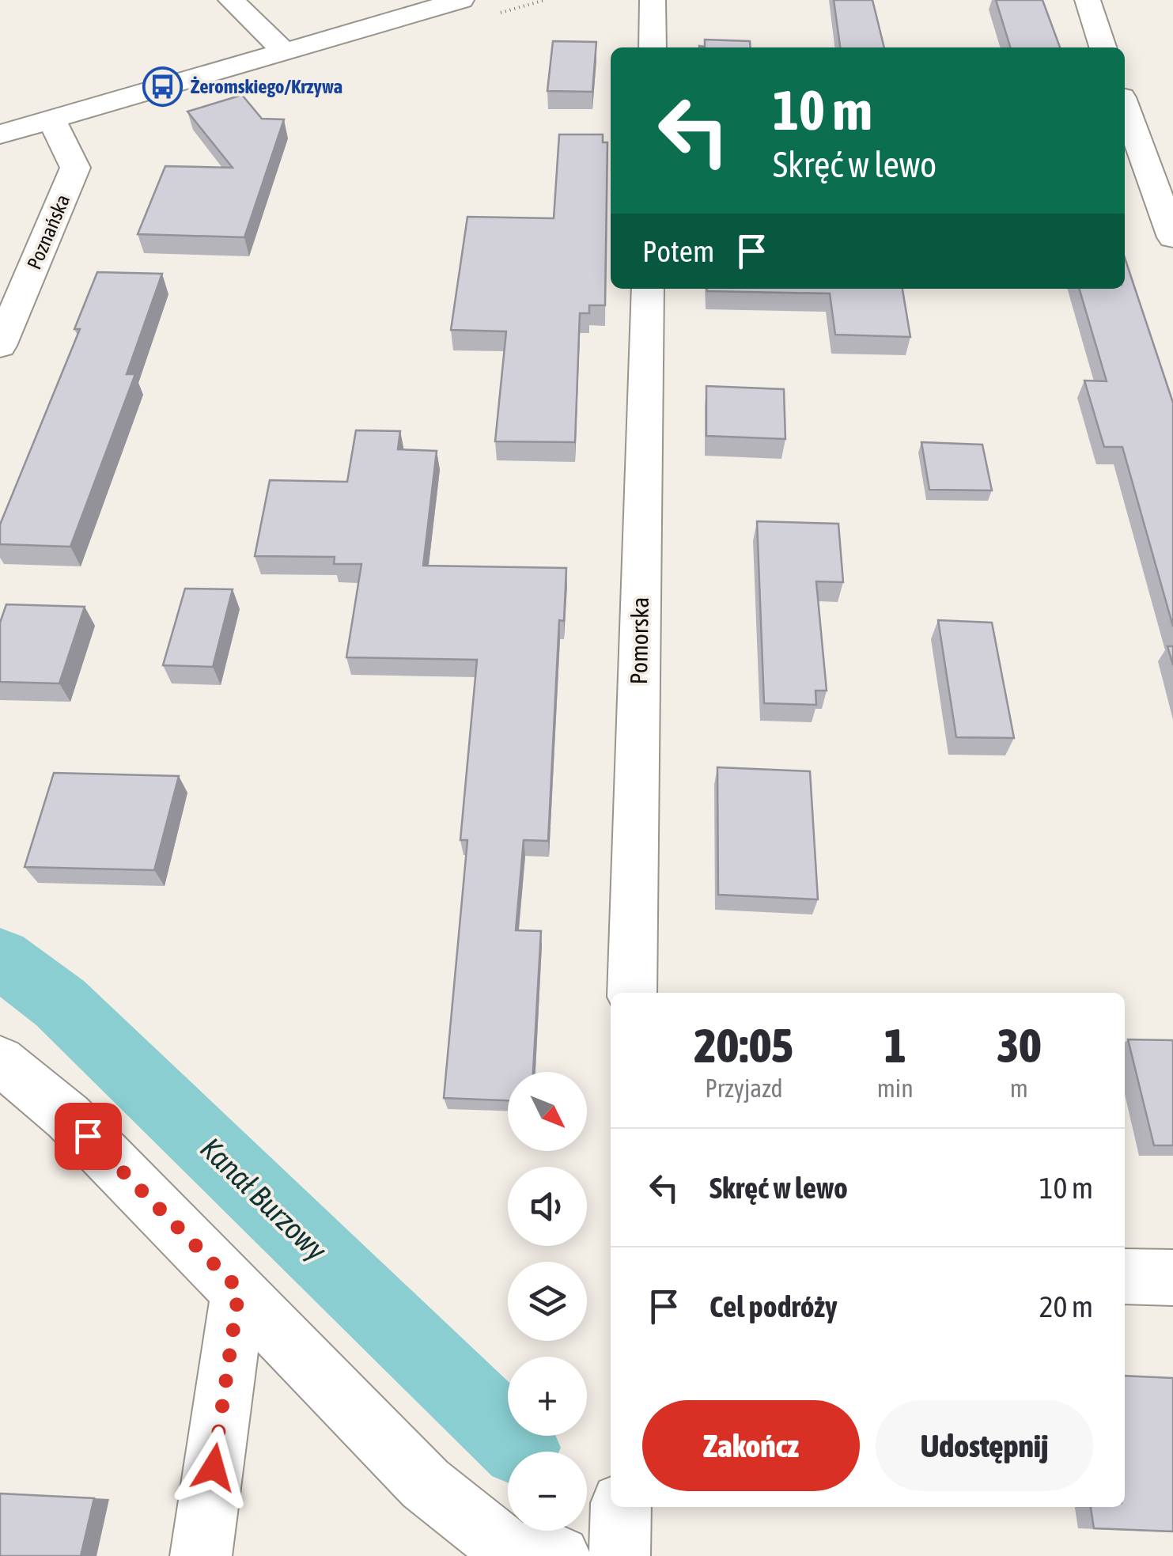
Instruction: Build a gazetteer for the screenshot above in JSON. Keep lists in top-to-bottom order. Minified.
{"streets":{"street":["Poznańska","Pomorska"]},"water":["Kanał Burzowy"],"places":{"bus stop":["Żeromskiego/Krzywa"]},"north":"bottom right","page":{"turn":["10 m","Skręć w lewo"],"then":"Potem","eta":["20:05","Przyjazd","1","min","30","m"],"map_buttons":["+","−"],"list":[{"name":"Skręć w lewo","value":"10 m"},{"name":"Cel podróży","value":"20 m"}],"buttons":["Zakończ","Udostępnij"]}}
